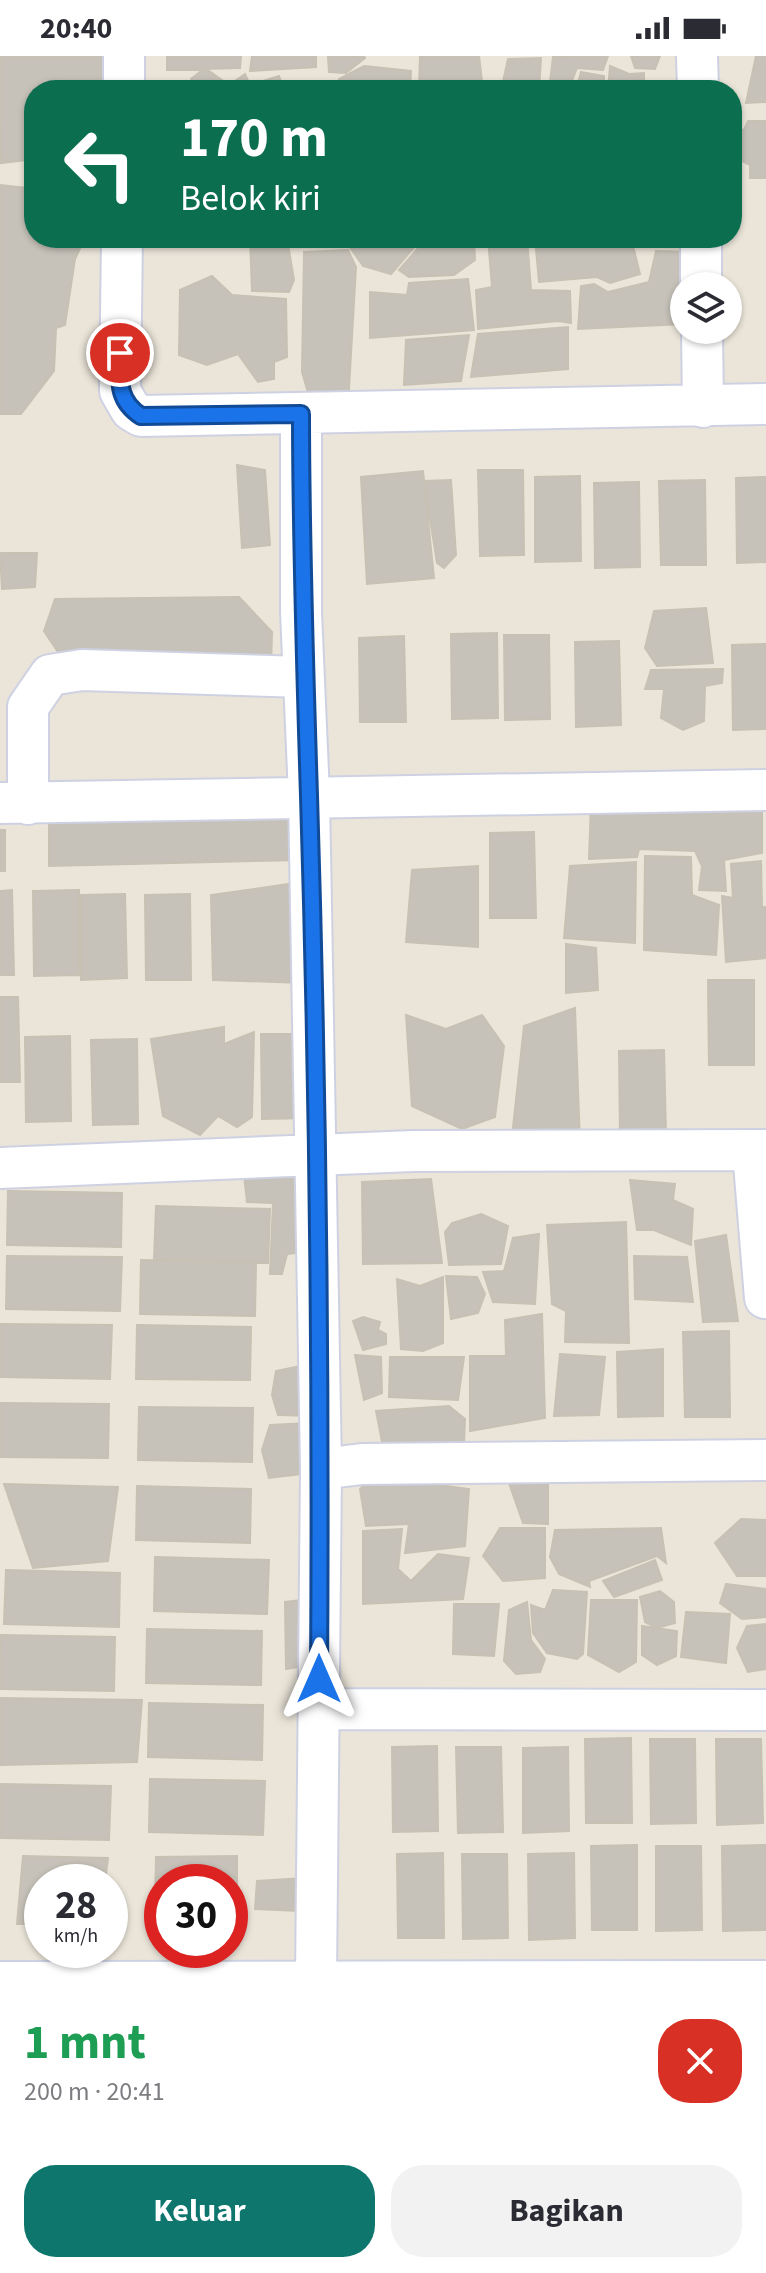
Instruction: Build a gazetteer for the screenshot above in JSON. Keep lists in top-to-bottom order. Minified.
{"page":{"status":"20:40","turn":["170 m","Belok kiri"],"speed":"28 km/h","limit":"30","heading":["1 mnt","200 m · 20:41"],"buttons":["Keluar","Bagikan"]}}
